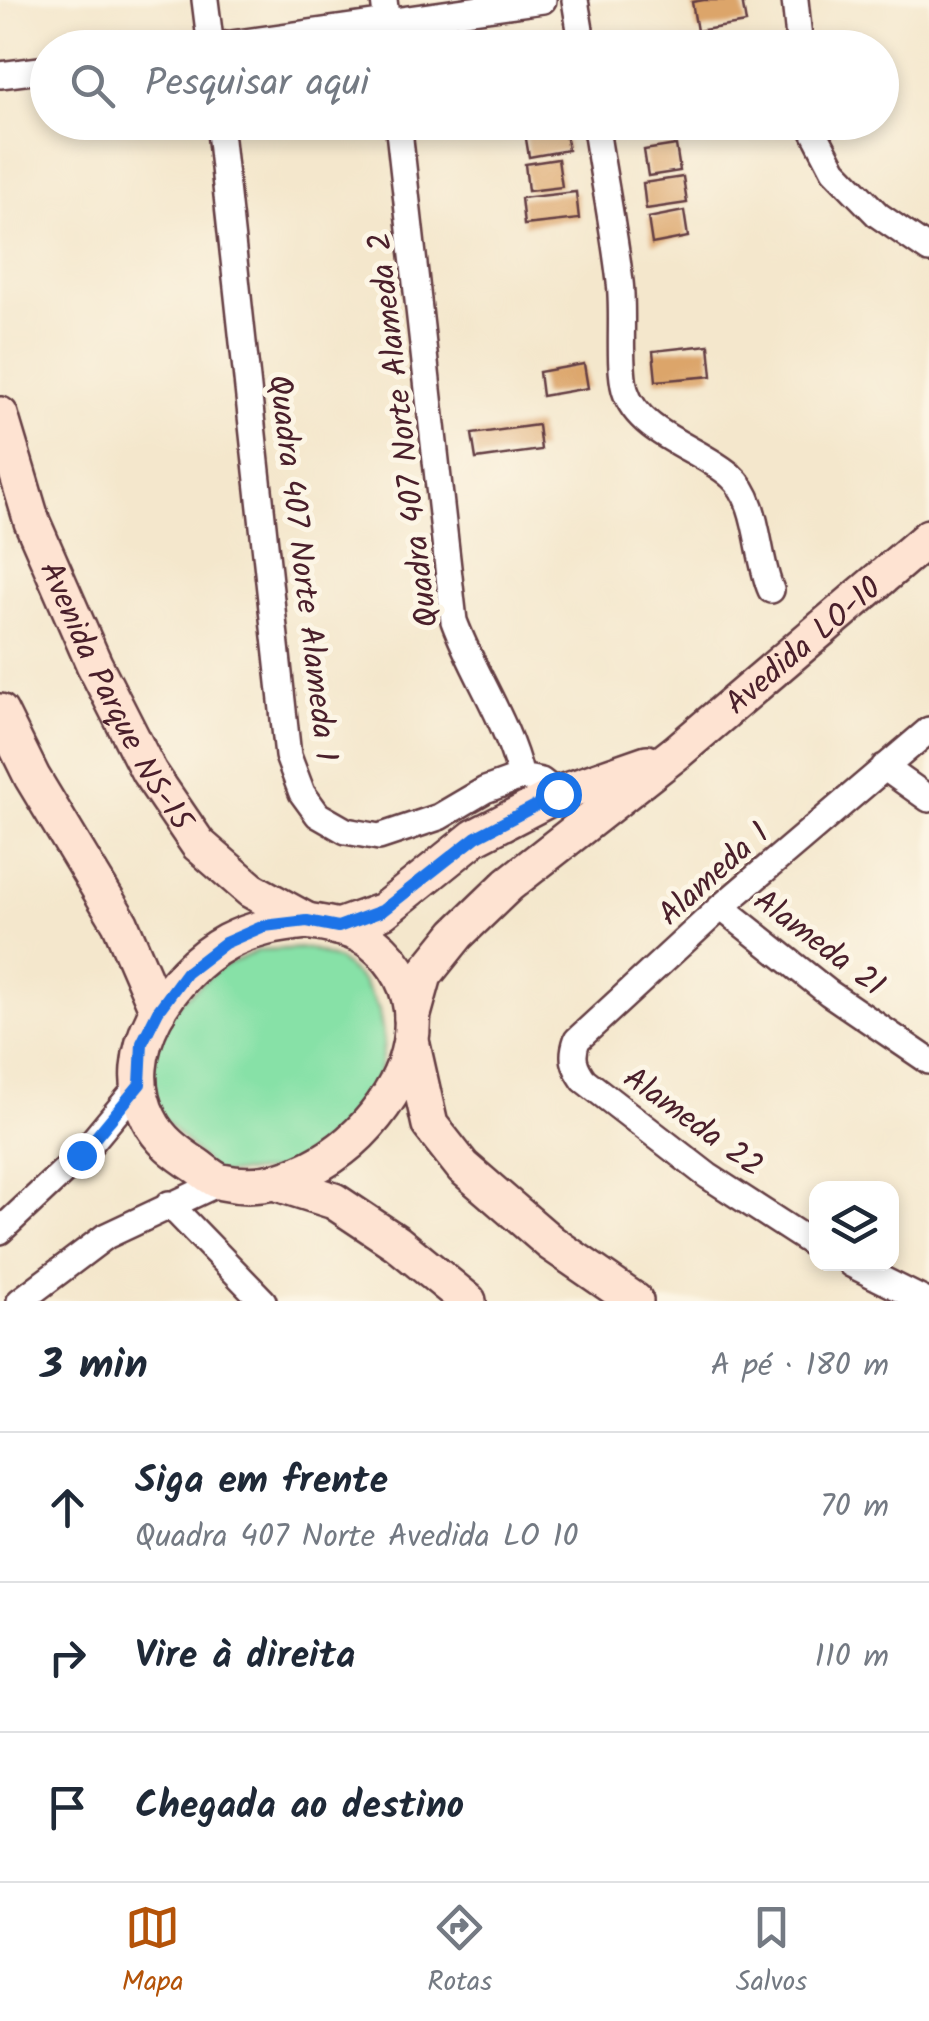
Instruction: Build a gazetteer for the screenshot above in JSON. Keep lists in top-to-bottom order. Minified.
{"streets":{"main road":["Avedida LO-10","Avenida Parque NS-15"],"street":["Quadra 407 Norte Alameda 2","Quadra 407 Norte Alameda 1","Alameda 1","Alameda 21","Alameda 22"]},"crossings":[["Quadra 407 Norte Alameda 2","Quadra 407 Norte Alameda 1"],["Avedida LO-10","Avenida Parque NS-15"],["Alameda 1","Alameda 21"],["Alameda 1","Alameda 22"]],"page":{"search":"Pesquisar aqui","heading":["3 min","A pé · 180 m"],"list":[["Siga em frente","Quadra 407 Norte Avedida LO 10","70 m"],["Vire à direita","110 m"],"Chegada ao destino"],"nav":["Mapa","Rotas","Salvos"]}}
